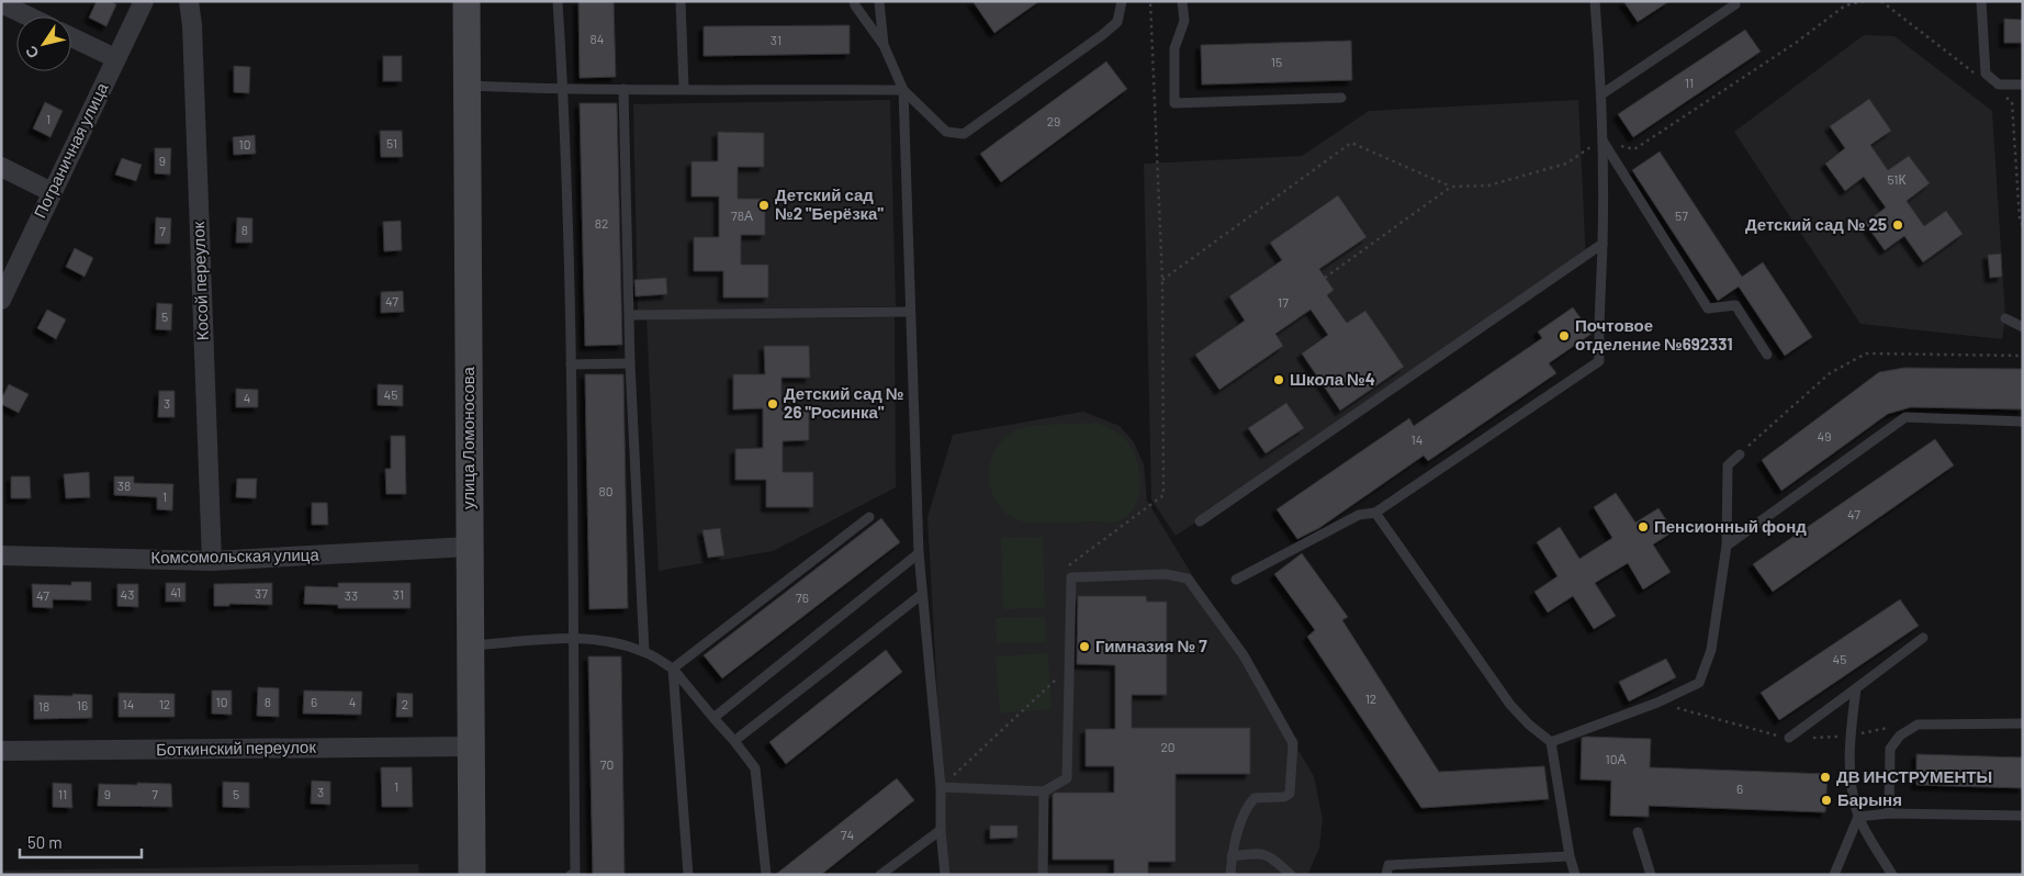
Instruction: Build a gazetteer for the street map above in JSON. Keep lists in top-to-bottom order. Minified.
{"streets":{"main road":["улица Ломоносова"],"street":["Пограничная улица","Косой переулок","Комсомольская улица","Боткинский переулок"]},"crossings":[["Косой переулок","Комсомольская улица"],["улица Ломоносова","Комсомольская улица"],["улица Ломоносова","Боткинский переулок"]],"places":["Детский сад №2 \"Берёзка\"","Детский сад № 25","Почтовое отделение №692331","Школа №4","Детский сад № 26 \"Росинка\"","Пенсионный фонд","Гимназия № 7","ДВ ИНСТРУМЕНТЫ","Барыня"],"house_numbers":["84","31","15","11","1","29","51","10","9","51К","78А","57","82","8","7","47","17","5","45","4","3","49","14","38","80","1","47","41","37","43","31","47","33","76","45","12","10","8","6","4","14","12","2","16","18","20","10А","70","1","6","3","11","9","7","5","74"],"scale_bar":"50 m","north":"bottom left"}
